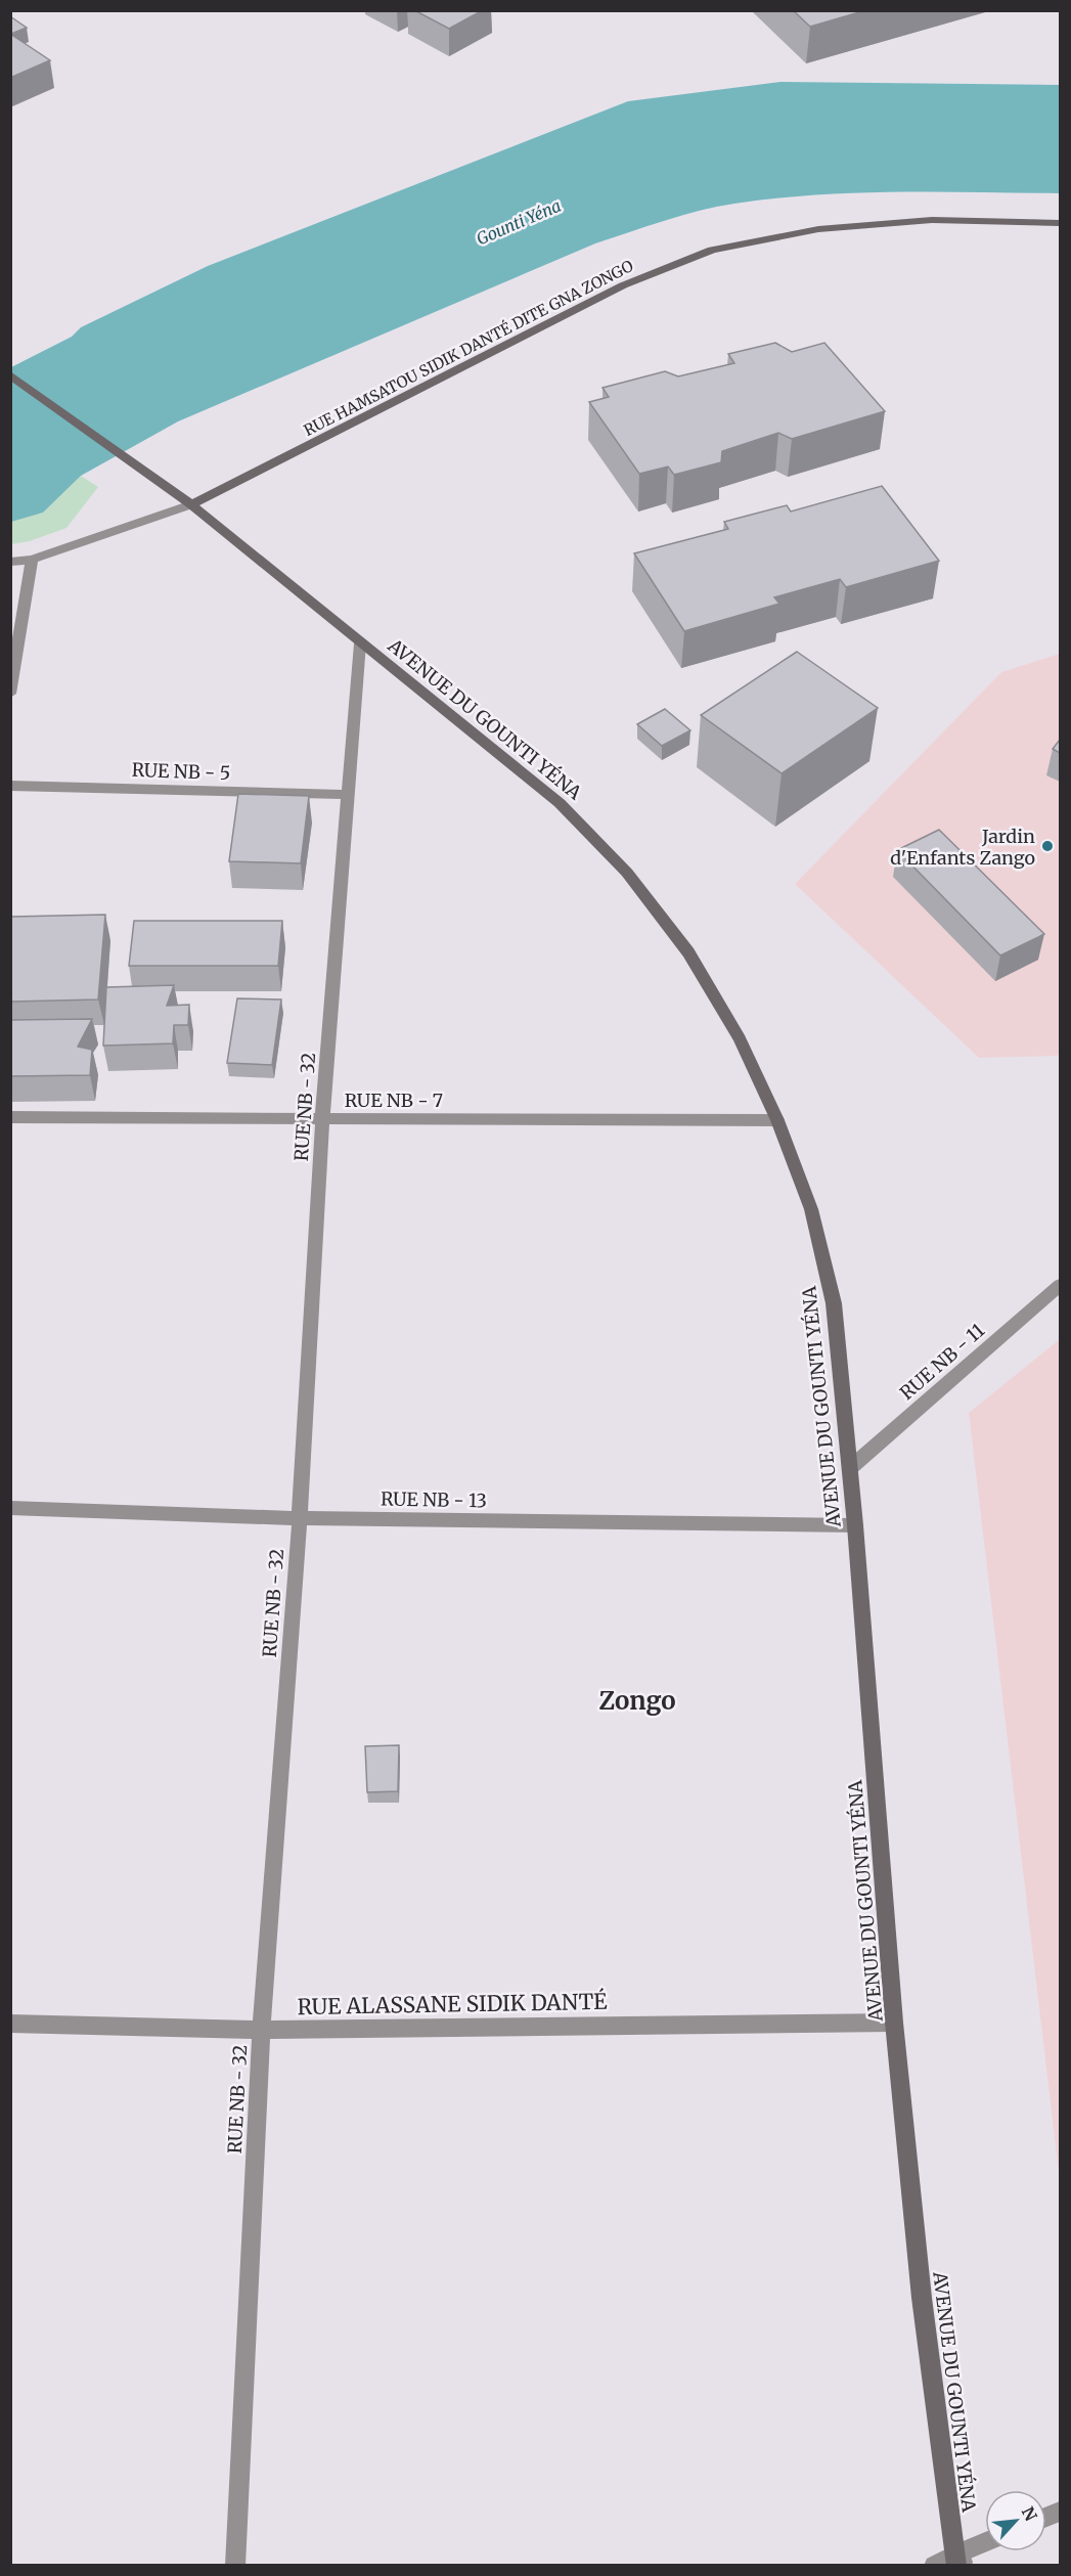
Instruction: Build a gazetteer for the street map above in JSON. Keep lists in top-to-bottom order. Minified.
{"streets":{"street":["RUE HAMSATOU SIDIK DANTÉ DITE GNA ZONGO","AVENUE DU GOUNTI YÉNA","RUE NB - 5","RUE NB - 7","RUE NB - 32","RUE NB - 11","RUE NB - 13","RUE ALASSANE SIDIK DANTÉ"]},"crossings":[["RUE HAMSATOU SIDIK DANTÉ DITE GNA ZONGO","AVENUE DU GOUNTI YÉNA"],["AVENUE DU GOUNTI YÉNA","RUE NB - 7"],["AVENUE DU GOUNTI YÉNA","RUE NB - 32"],["AVENUE DU GOUNTI YÉNA","RUE NB - 11"],["AVENUE DU GOUNTI YÉNA","RUE NB - 13"],["AVENUE DU GOUNTI YÉNA","RUE ALASSANE SIDIK DANTÉ"],["RUE NB - 5","RUE NB - 32"],["RUE NB - 7","RUE NB - 32"],["RUE NB - 32","RUE NB - 13"],["RUE NB - 32","RUE ALASSANE SIDIK DANTÉ"]],"districts":["Zongo"],"water":["Gounti Yéna"],"places":["Jardin d'Enfants Zango"],"north":"top right"}
